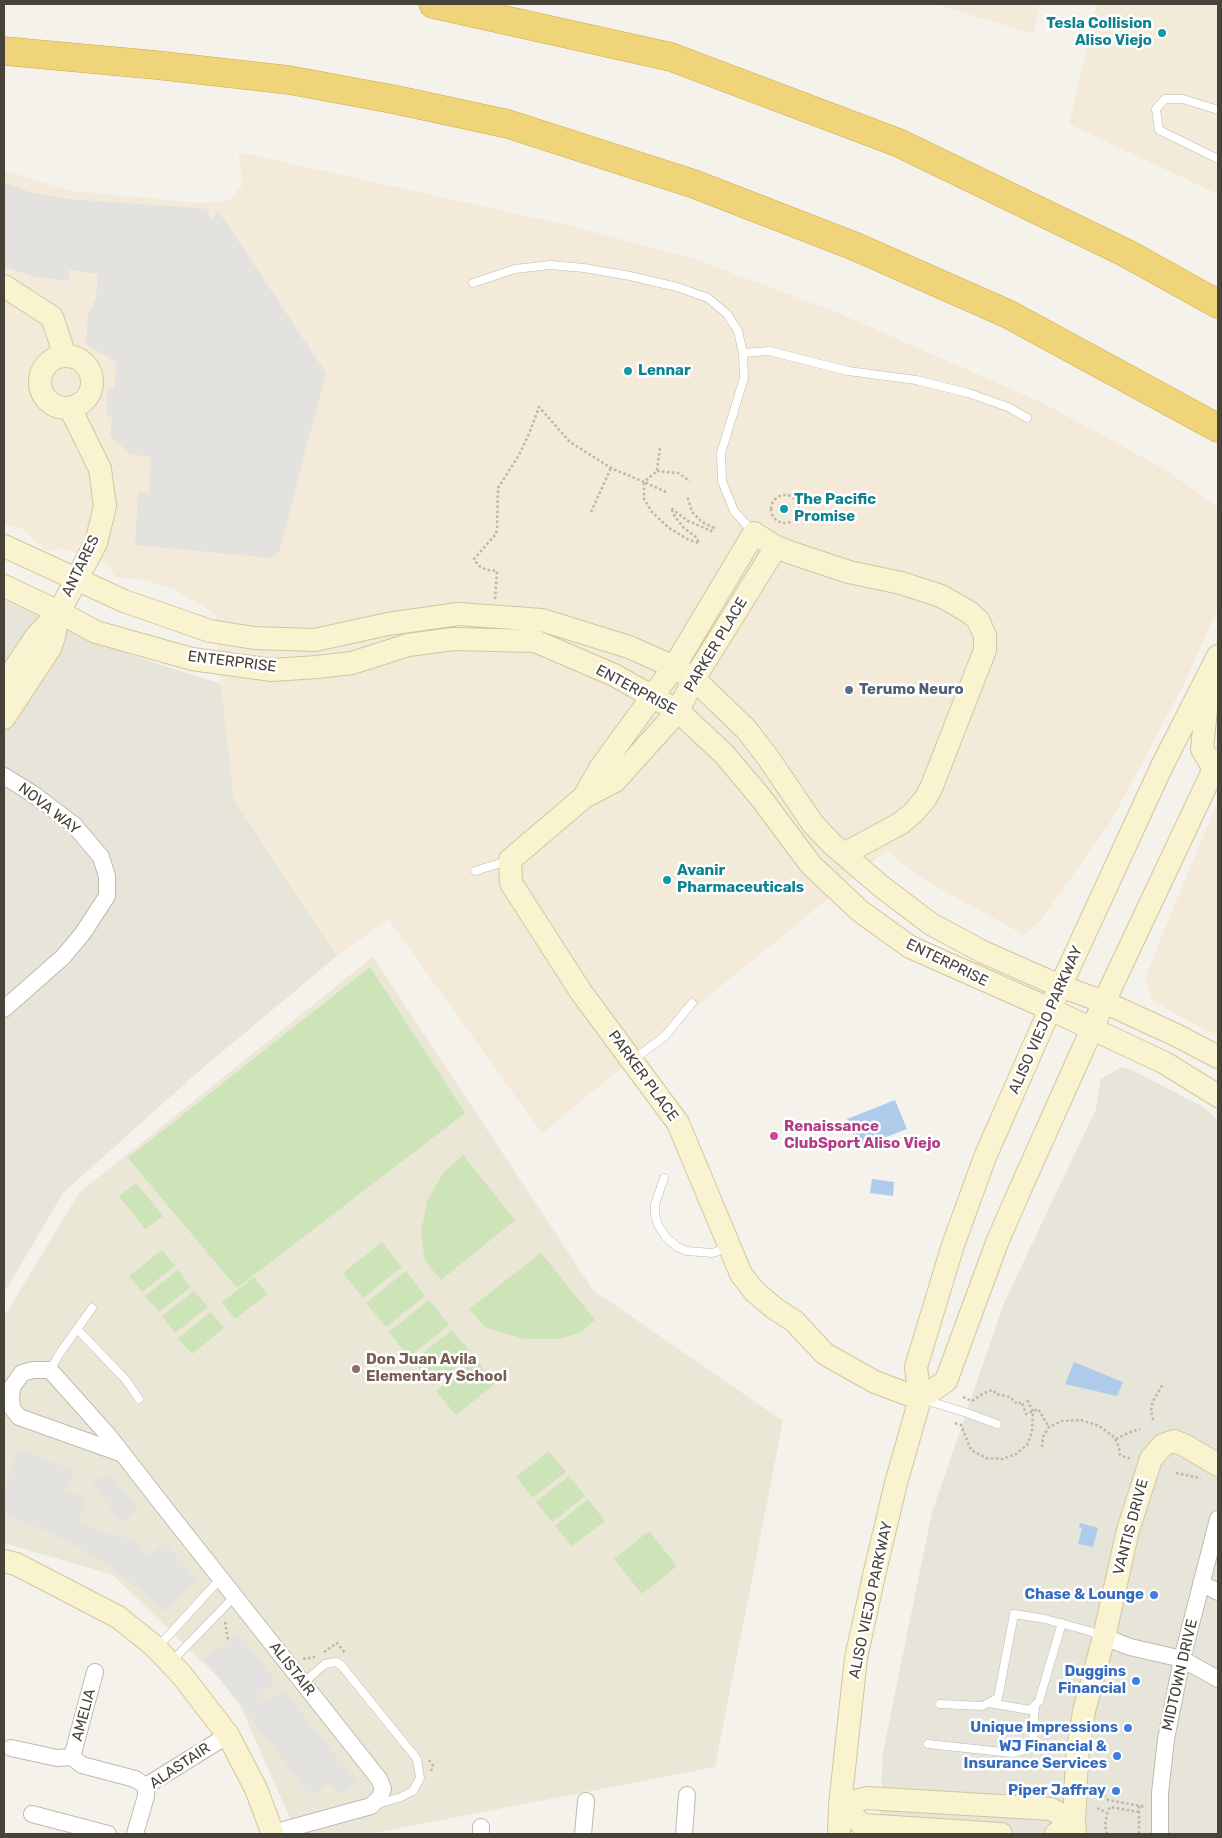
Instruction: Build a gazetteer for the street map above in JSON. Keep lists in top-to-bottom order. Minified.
{"streets":{"main road":["ANTARES","PARKER PLACE","ENTERPRISE","ALISO VIEJO PARKWAY","VANTIS DRIVE"],"street":["NOVA WAY","ALISTAIR","MIDTOWN DRIVE","AMELIA","ALASTAIR"]},"crossings":[["ANTARES","ENTERPRISE"],["PARKER PLACE","ENTERPRISE"],["PARKER PLACE","ALISO VIEJO PARKWAY"],["ENTERPRISE","ALISO VIEJO PARKWAY"],["ALISO VIEJO PARKWAY","VANTIS DRIVE"],["AMELIA","ALASTAIR"]],"places":["Tesla Collision Aliso Viejo","Lennar","The Pacific Promise","Terumo Neuro","Avanir Pharmaceuticals","Renaissance ClubSport Aliso Viejo","Don Juan Avila Elementary School","Chase & Lounge","Duggins Financial","Unique Impressions","WJ Financial & Insurance Services","Piper Jaffray"]}
